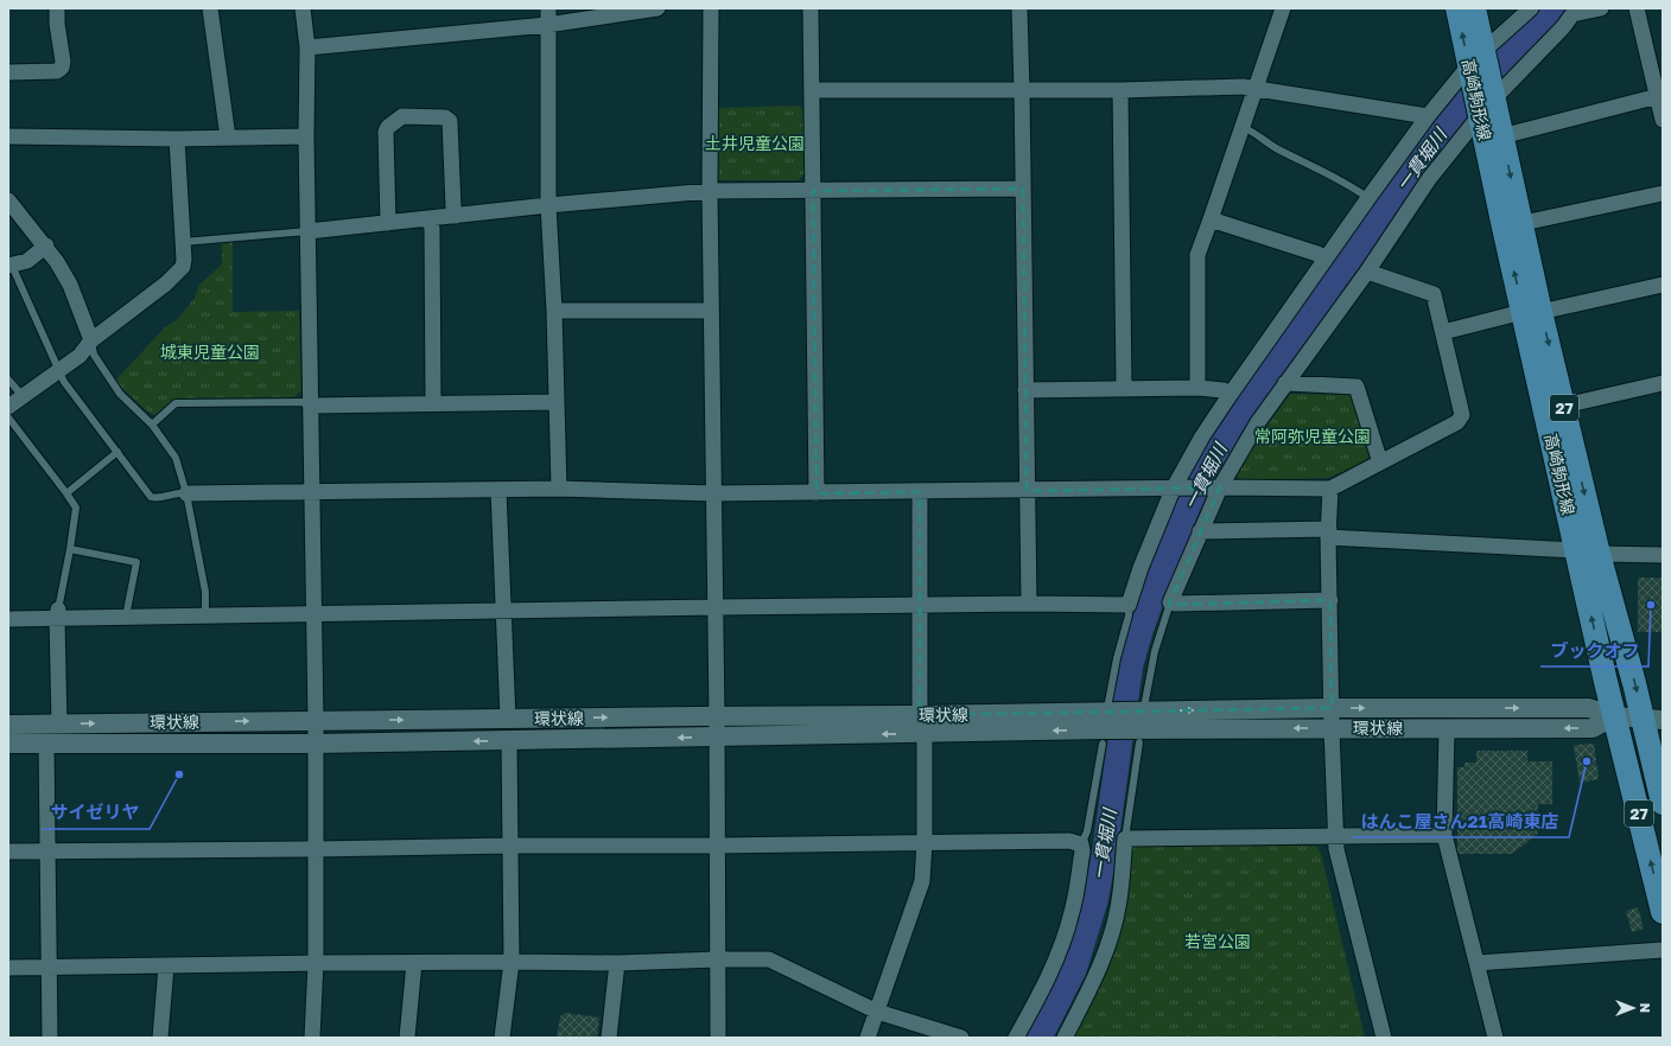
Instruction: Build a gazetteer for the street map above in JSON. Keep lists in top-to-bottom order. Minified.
{"streets":{"main road":["高崎駒形線","27"],"street":["環状線"]},"crossings":[["高崎駒形線","環状線"]],"water":["一貫堀川"],"parks":["土井児童公園","城東児童公園","常阿弥児童公園","若宮公園"],"places":["ブックオフ","はんこ屋さん21高崎東店","サイゼリヤ"],"north":"right"}
